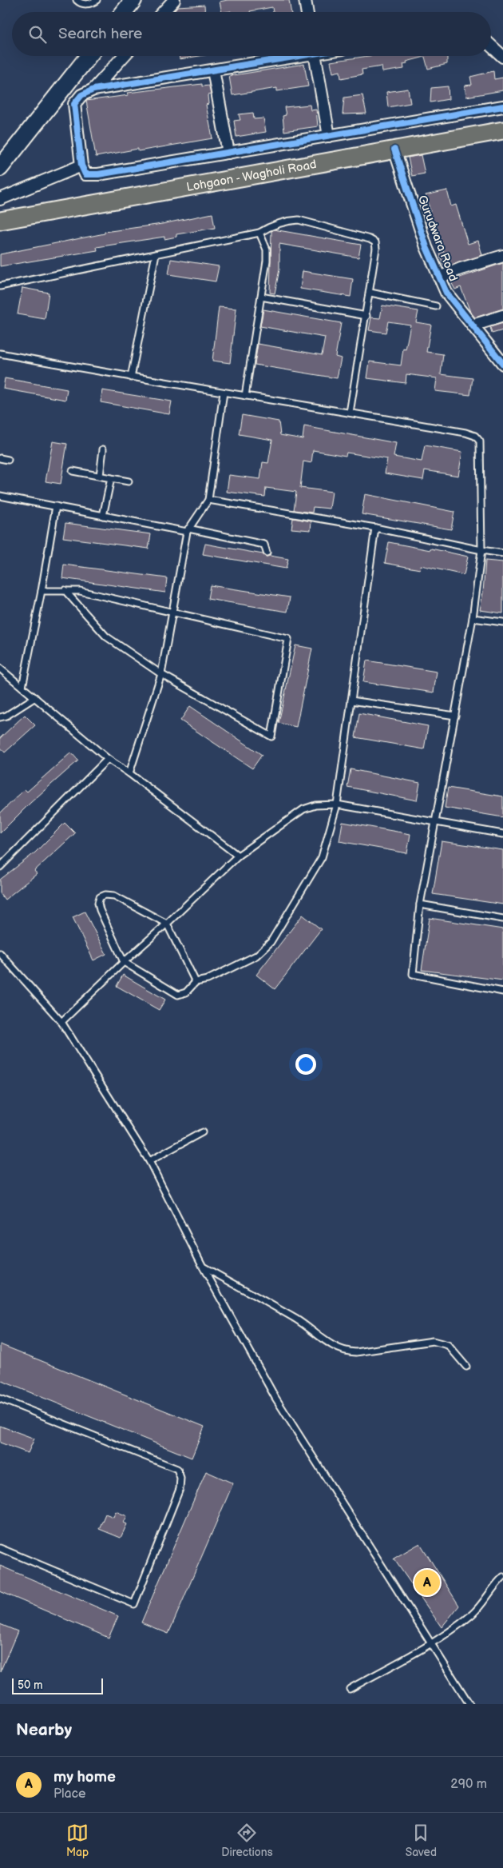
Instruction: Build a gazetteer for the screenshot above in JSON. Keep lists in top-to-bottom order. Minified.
{"streets":{"main road":["Lohgaon - Wagholi Road"],"street":["Gurudwara Road"]},"crossings":[["Lohgaon - Wagholi Road","Gurudwara Road"]],"scale_bar":"50 m","page":{"search":"Search here","pins":"A","scale":"50 m","heading":"Nearby","list":[{"mark":"A","name":"my home","note":"Place","value":"290 m"}],"nav":["Map","Directions","Saved"]}}
